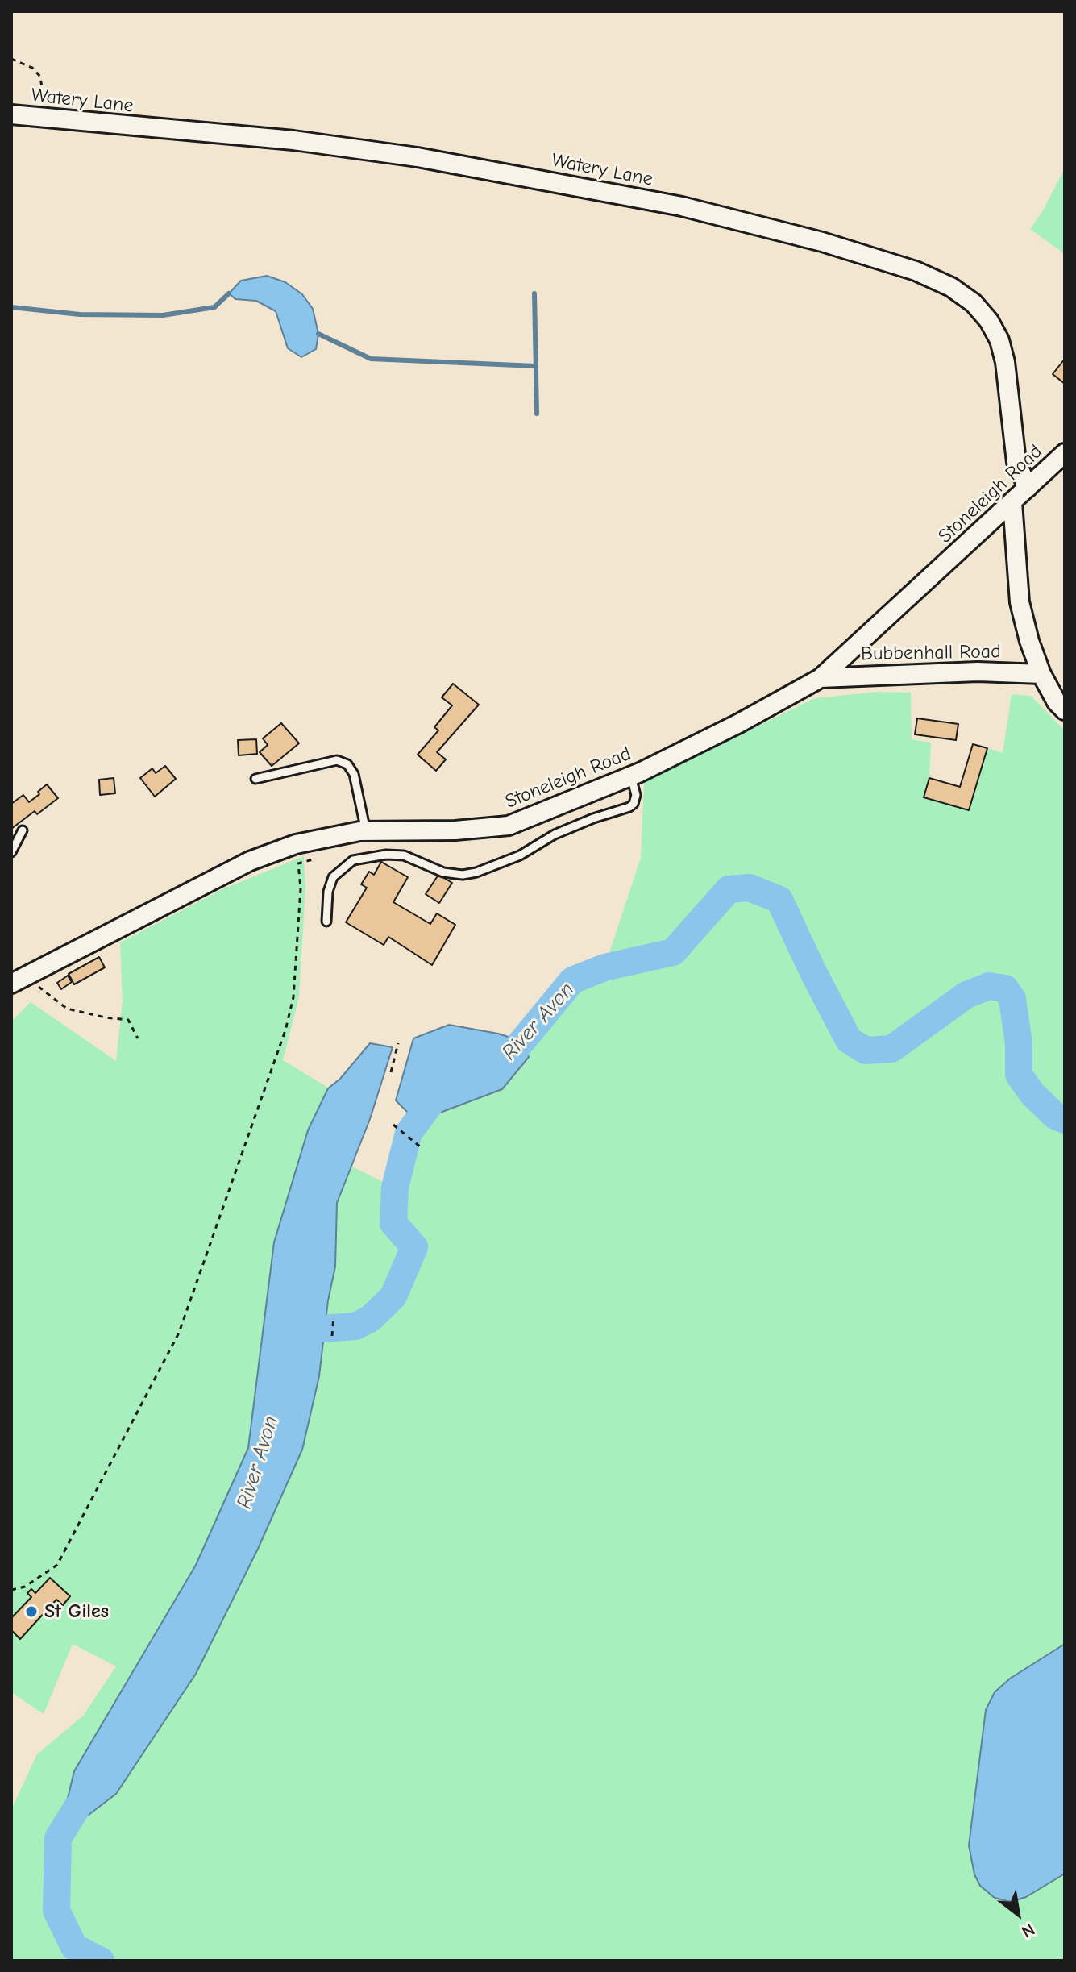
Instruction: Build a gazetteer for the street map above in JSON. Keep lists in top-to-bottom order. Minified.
{"streets":{"street":["Watery Lane","Stoneleigh Road","Bubbenhall Road"]},"crossings":[["Watery Lane","Stoneleigh Road"],["Stoneleigh Road","Bubbenhall Road"]],"water":["River Avon"],"places":["St Giles"],"north":"bottom right"}
